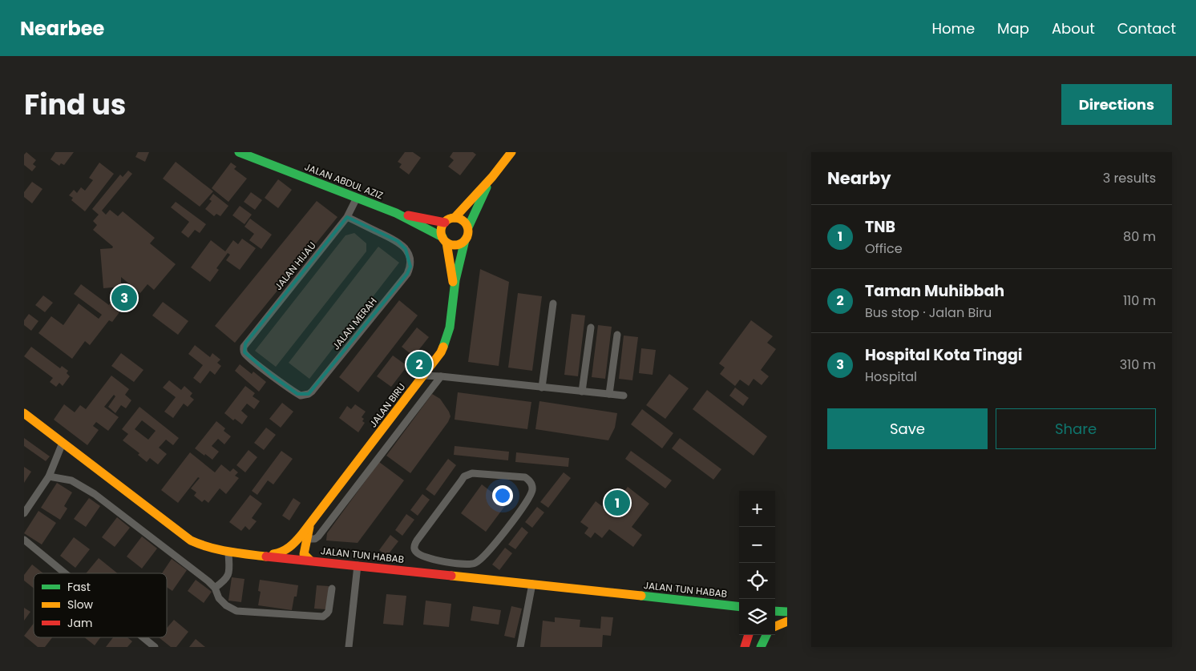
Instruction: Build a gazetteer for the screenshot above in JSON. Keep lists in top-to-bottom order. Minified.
{"streets":{"main road":["JALAN ABDUL AZIZ","JALAN BIRU","JALAN TUN HABAB"],"street":["JALAN HIJAU","JALAN MERAH"]},"crossings":[["JALAN ABDUL AZIZ","JALAN HIJAU"],["JALAN HIJAU","JALAN MERAH"],["JALAN BIRU","JALAN TUN HABAB"]],"legend":["Fast","Slow","Jam"],"page":{"header":"Nearbee","nav":["Home","Map","About","Contact"],"title":"Find us","buttons":["Directions",["Save","Share"]],"heading":["Nearby","3 results"],"list":[{"mark":"1","name":"TNB","note":"Office","value":"80 m"},{"mark":"2","name":"Taman Muhibbah","note":"Bus stop · Jalan Biru","value":"110 m"},{"mark":"3","name":"Hospital Kota Tinggi","note":"Hospital","value":"310 m"}],"pins":["3","2","1"],"map_buttons":["+","−"]}}
